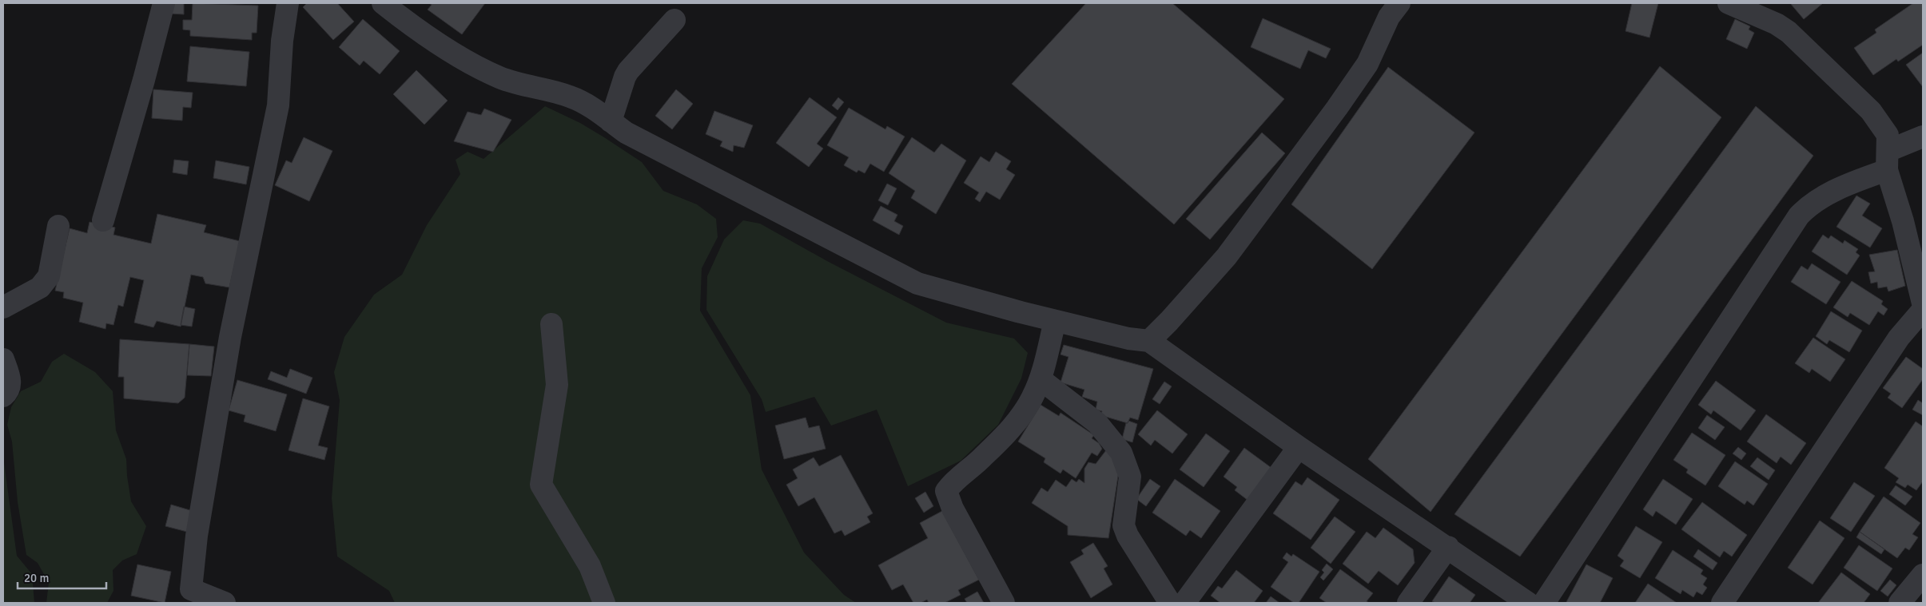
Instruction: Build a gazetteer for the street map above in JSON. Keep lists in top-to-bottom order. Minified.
{"scale_bar":"20 m"}
